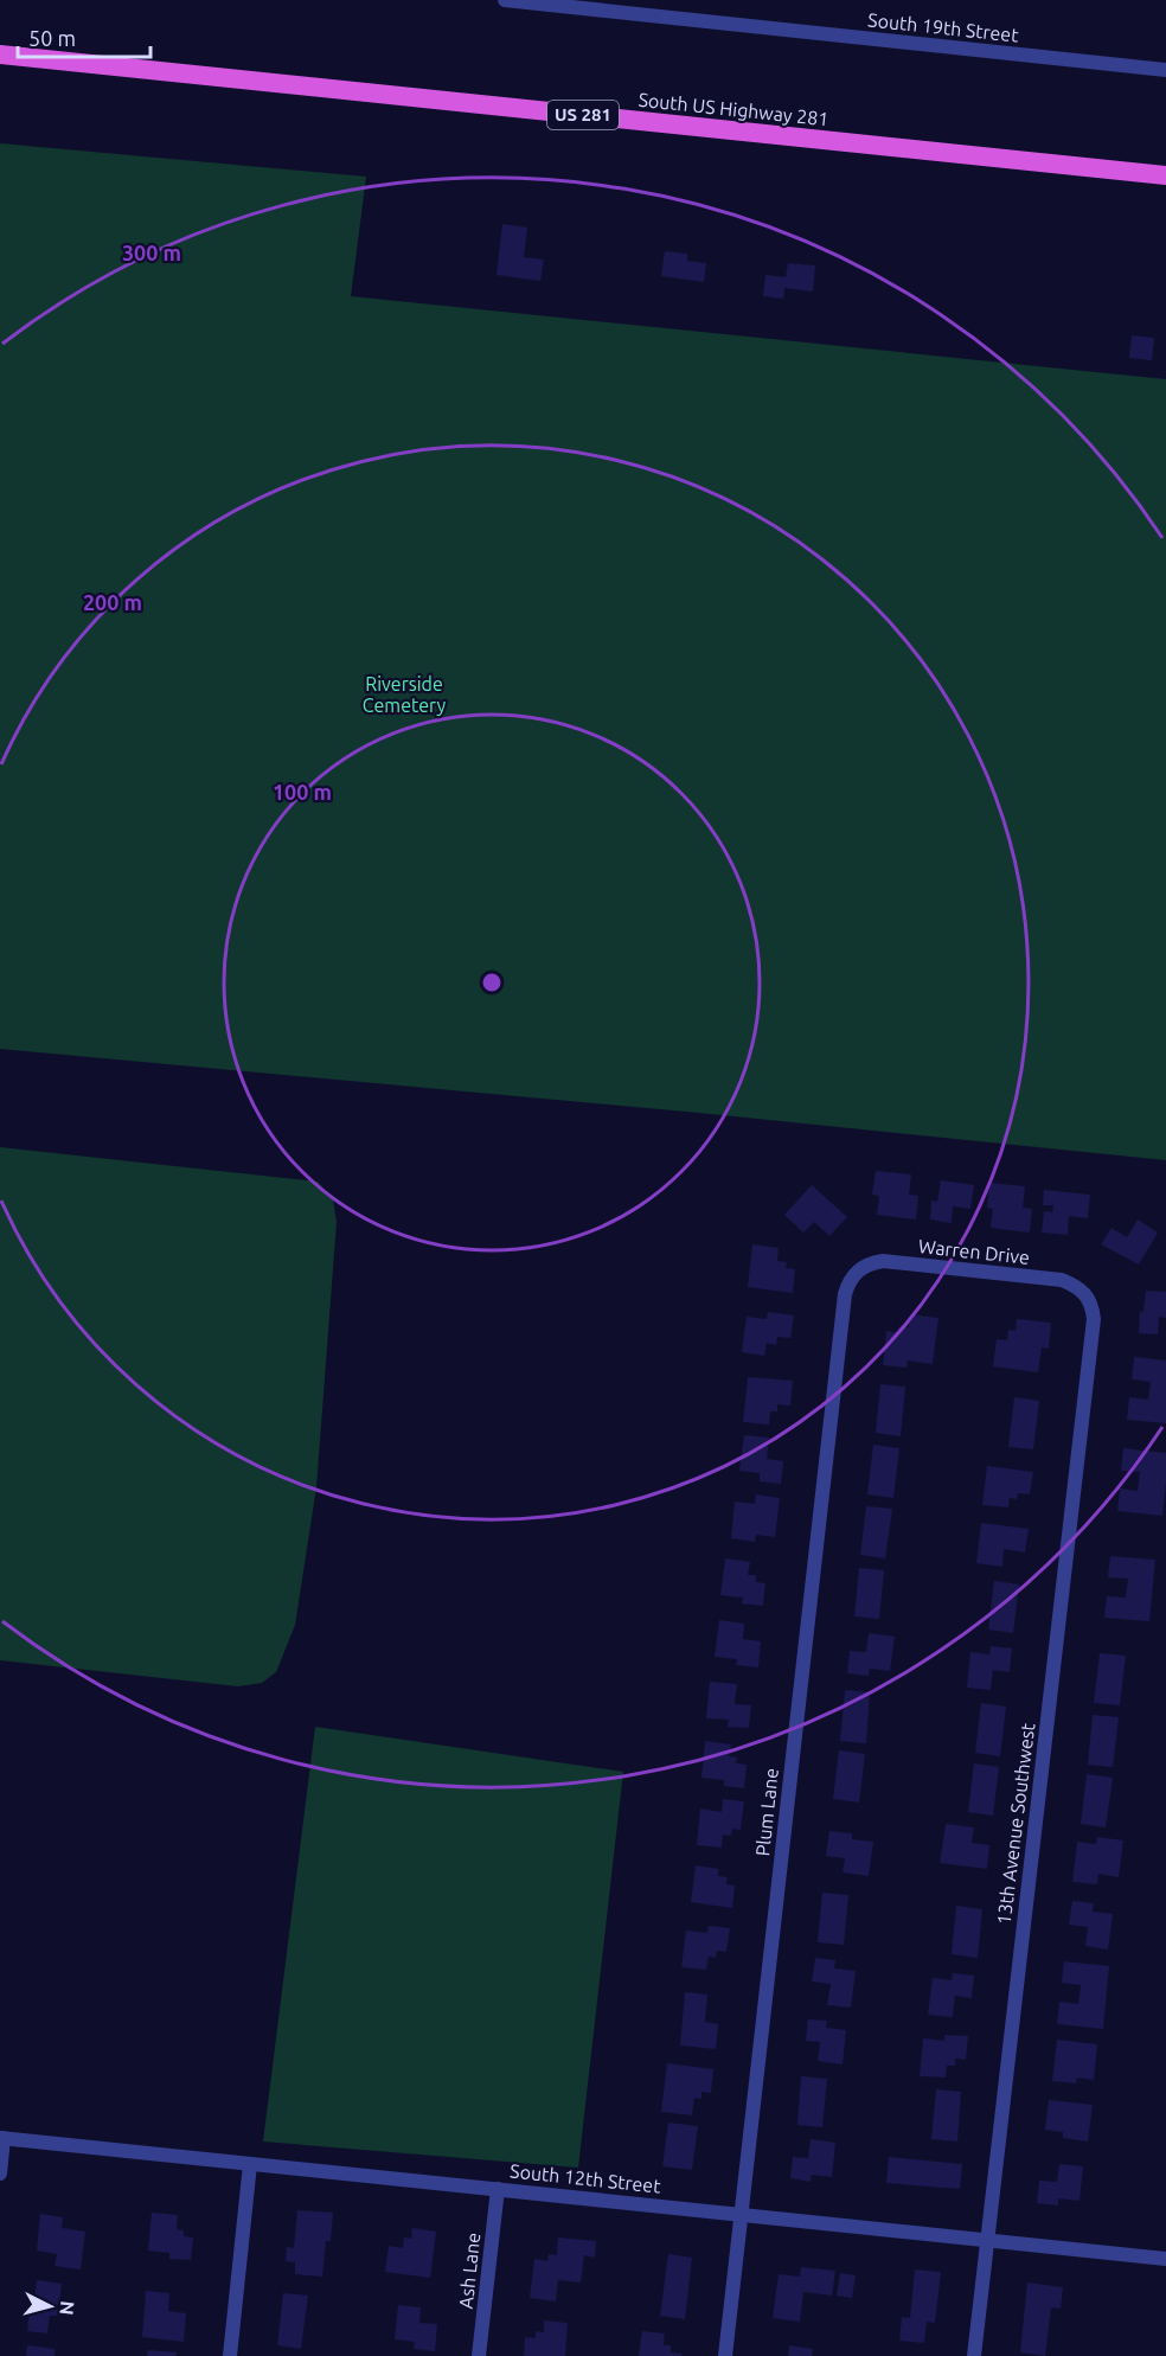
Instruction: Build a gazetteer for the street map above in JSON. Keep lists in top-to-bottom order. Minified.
{"streets":{"highway":["South US Highway 281","US 281"],"street":["South 19th Street","Warren Drive","Plum Lane","13th Avenue Southwest","South 12th Street","Ash Lane"]},"crossings":[["Warren Drive","Plum Lane"],["Warren Drive","13th Avenue Southwest"],["Plum Lane","South 12th Street"],["13th Avenue Southwest","South 12th Street"],["South 12th Street","Ash Lane"]],"parks":["Riverside Cemetery"],"scale_bar":"50 m","north":"right","rings":["300 m","200 m","100 m"]}
